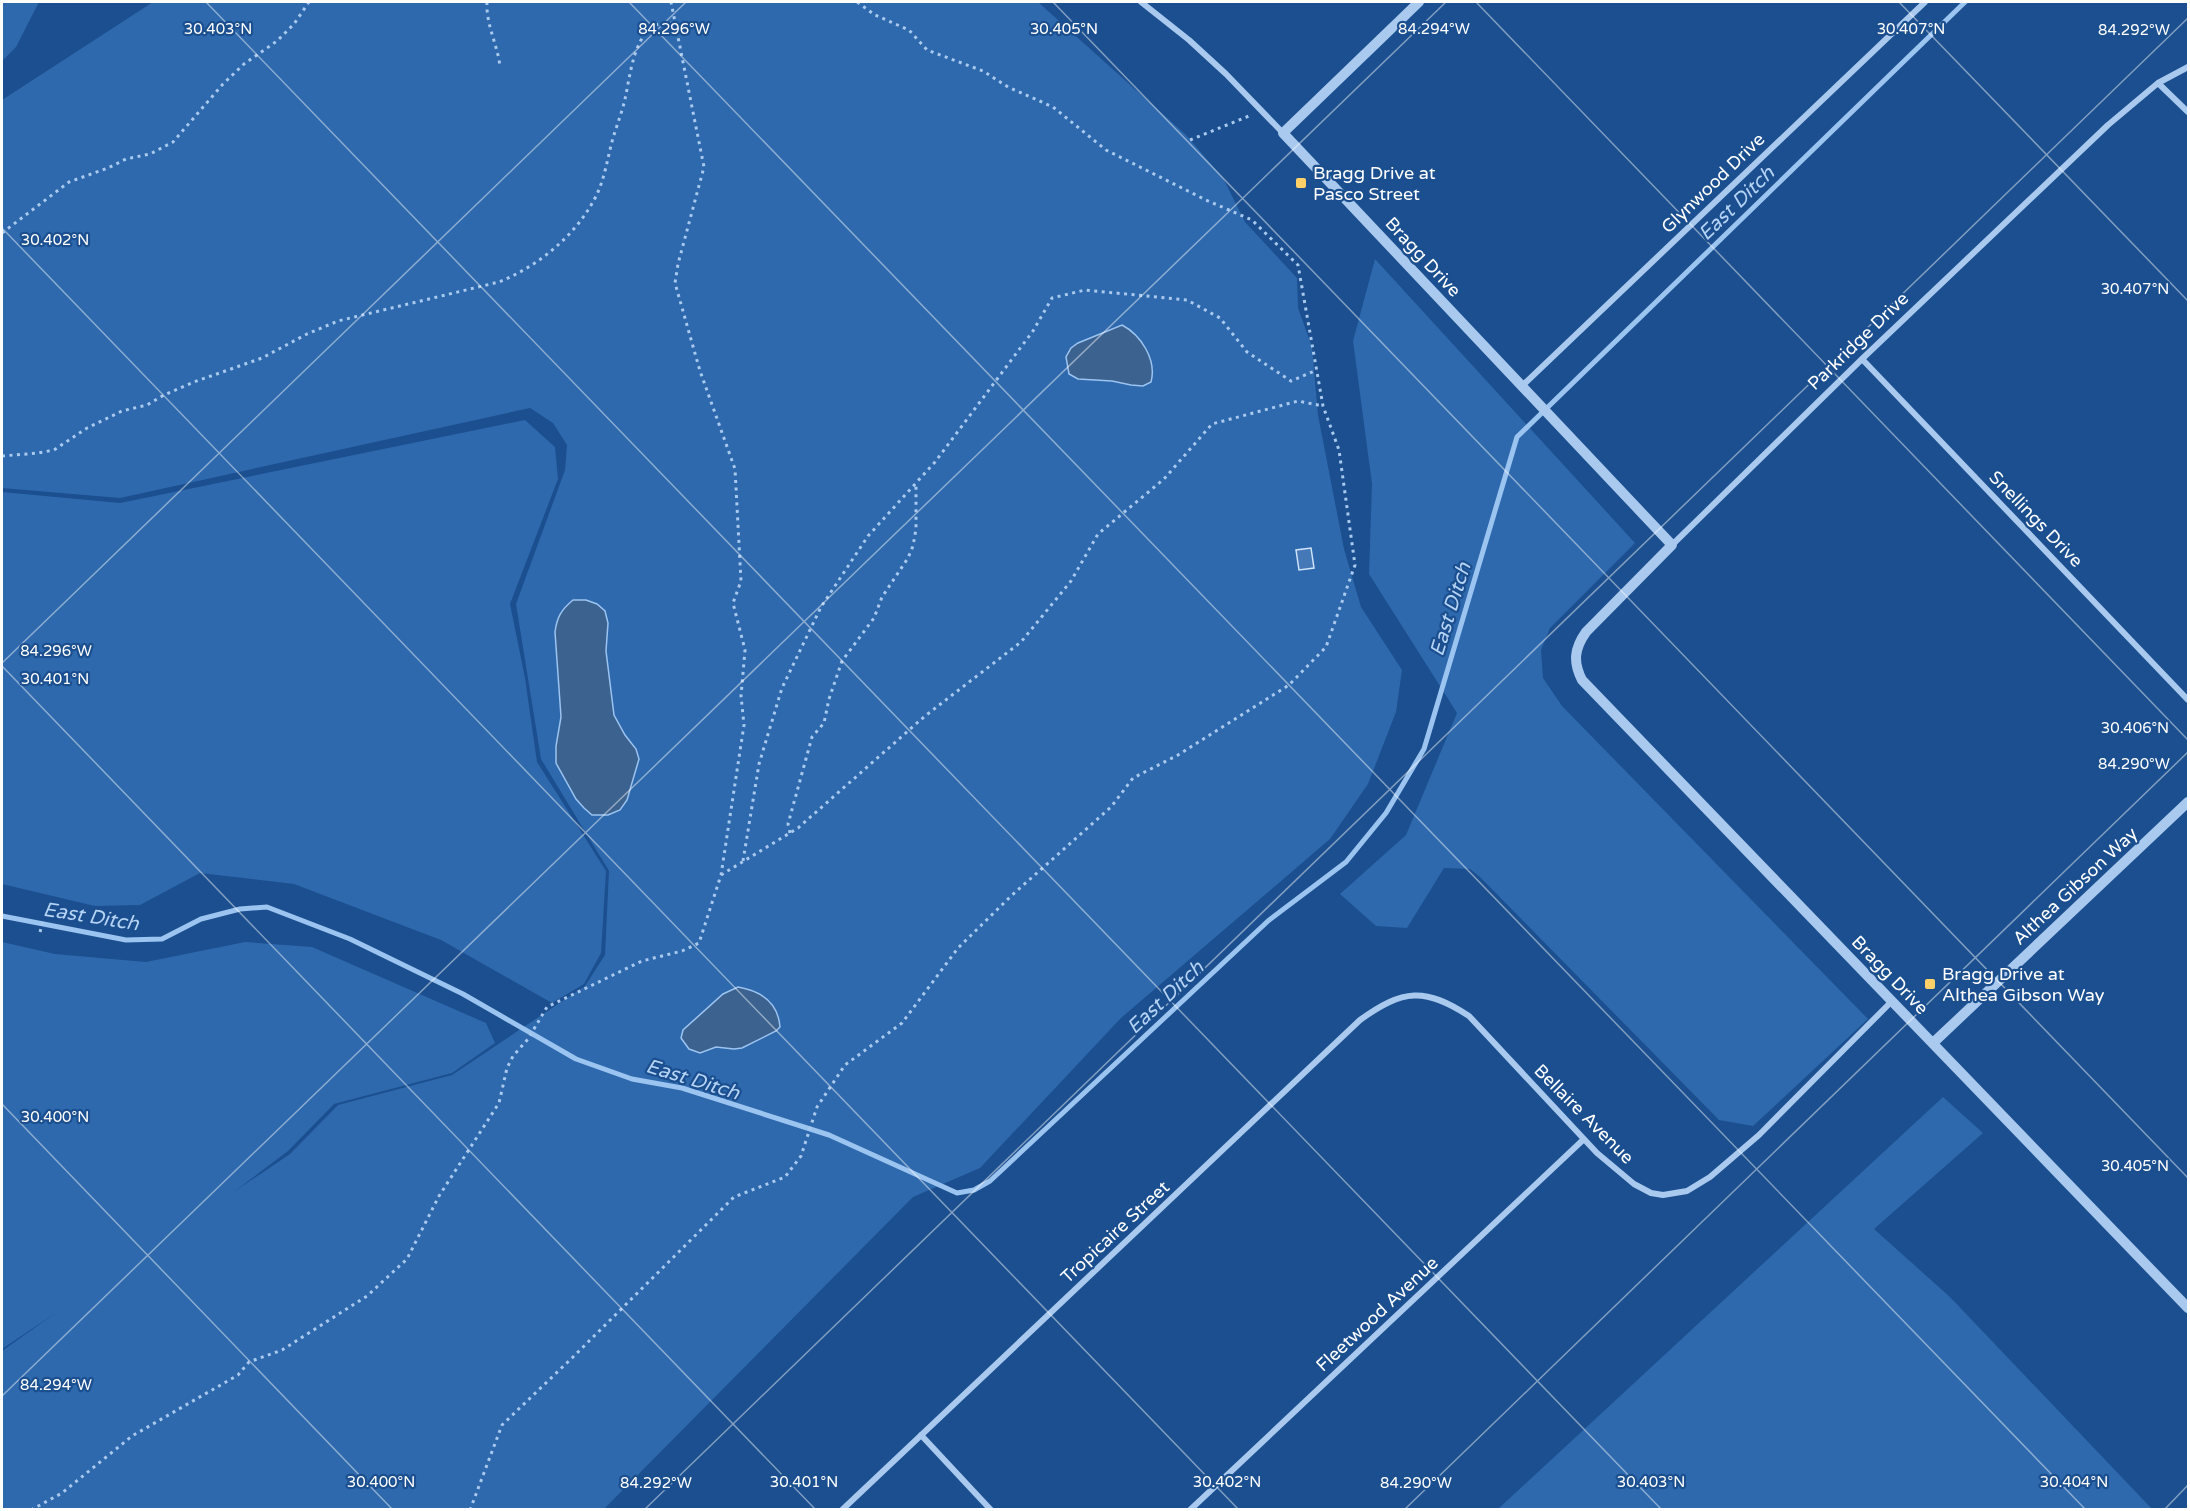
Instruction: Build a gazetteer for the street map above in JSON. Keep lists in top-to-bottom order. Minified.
{"streets":{"street":["Glynwood Drive","Bragg Drive","Parkridge Drive","Snellings Drive","Althea Gibson Way","Bellaire Avenue","Tropicaire Street","Fleetwood Avenue"]},"crossings":[["Glynwood Drive","Bragg Drive"],["Bragg Drive","Parkridge Drive"],["Bragg Drive","Althea Gibson Way"],["Bragg Drive","Bellaire Avenue"],["Parkridge Drive","Snellings Drive"],["Bellaire Avenue","Tropicaire Street"],["Bellaire Avenue","Fleetwood Avenue"]],"water":["East Ditch"],"places":{"transit":["Bragg Drive at Pasco Street","Bragg Drive at Althea Gibson Way"]},"coordinates":["84.296°W","84.294°W","30.403°N","30.405°N","30.407°N","84.292°W","30.402°N","30.401°N","30.406°N","84.290°W","30.400°N","30.404°N"]}
